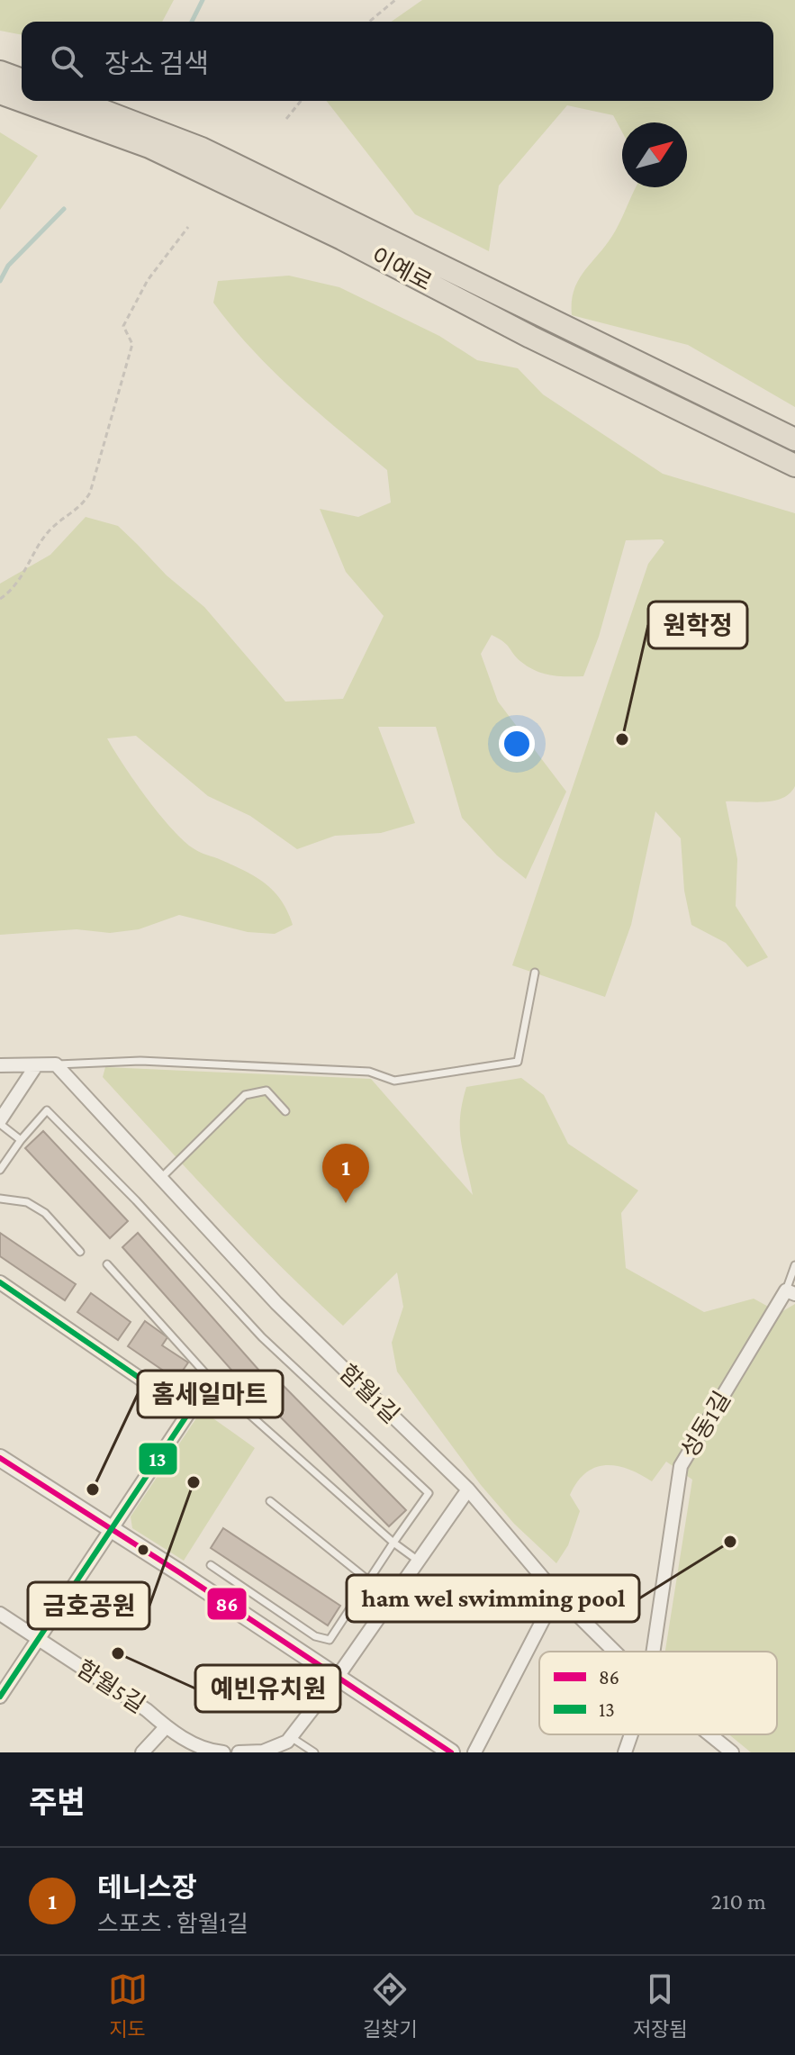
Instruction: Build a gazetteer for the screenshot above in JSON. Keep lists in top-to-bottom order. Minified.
{"streets":{"highway":["이예로"],"street":["함월1길","성동1길","함월5길"]},"places":["원학정","금호공원","홈세일마트","ham wel swimming pool","예빈유치원"],"lines":["transit line 13","transit line 86"],"legend":["86","13"],"north":"top right","page":{"search":"장소 검색","pins":"1","heading":"주변","list":[{"mark":"1","name":"테니스장","note":"스포츠 · 함월1길","value":"210 m"}],"nav":["지도","길찾기","저장됨"]}}
